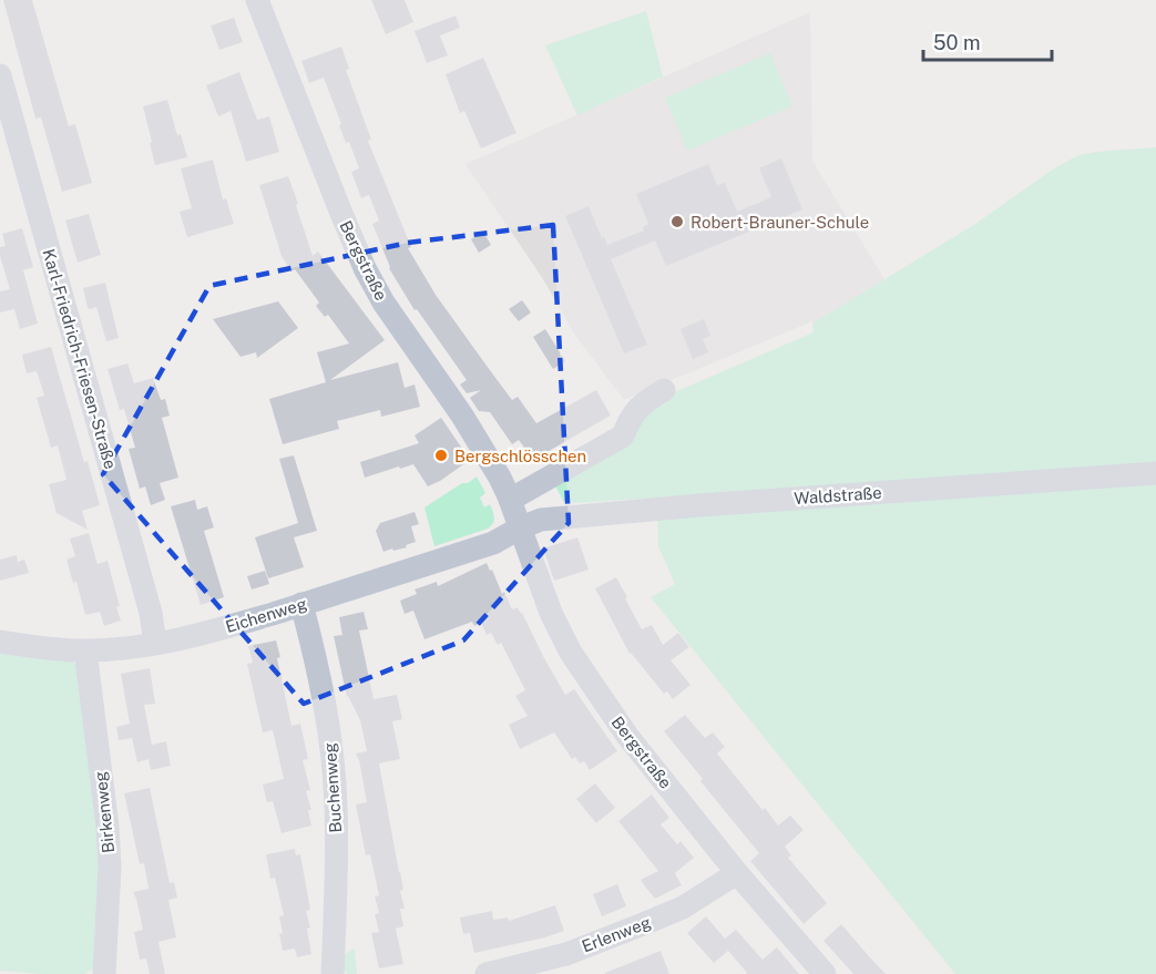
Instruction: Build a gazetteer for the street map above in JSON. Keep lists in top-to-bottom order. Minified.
{"streets":{"street":["Bergstraße","Karl-Friedrich-Friesen-Straße","Waldstraße","Eichenweg","Buchenweg","Birkenweg","Erlenweg"]},"crossings":[["Bergstraße","Waldstraße"],["Bergstraße","Eichenweg"],["Bergstraße","Erlenweg"],["Karl-Friedrich-Friesen-Straße","Eichenweg"],["Waldstraße","Eichenweg"],["Eichenweg","Buchenweg"],["Eichenweg","Birkenweg"]],"places":["Robert-Brauner-Schule","Bergschlösschen"],"scale_bar":"50 m"}
